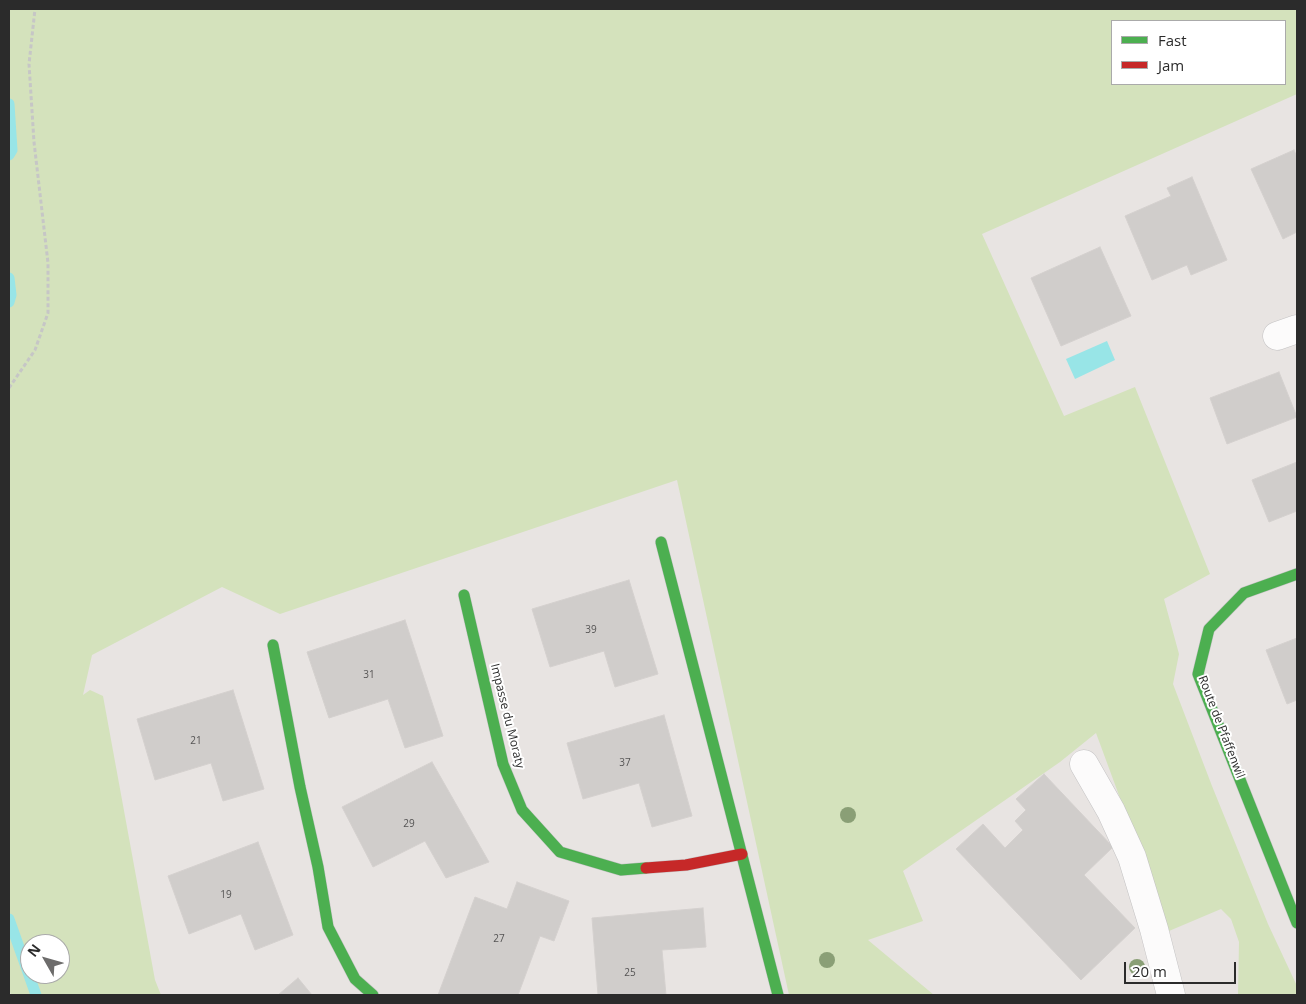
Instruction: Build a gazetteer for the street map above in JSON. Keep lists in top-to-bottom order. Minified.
{"streets":{"street":["Impasse du Moraty","Route de Pfaffenwil"]},"house_numbers":["39","31","21","37","29","19","27","25"],"legend":["Fast","Jam"],"scale_bar":"20 m","north":"top left"}
